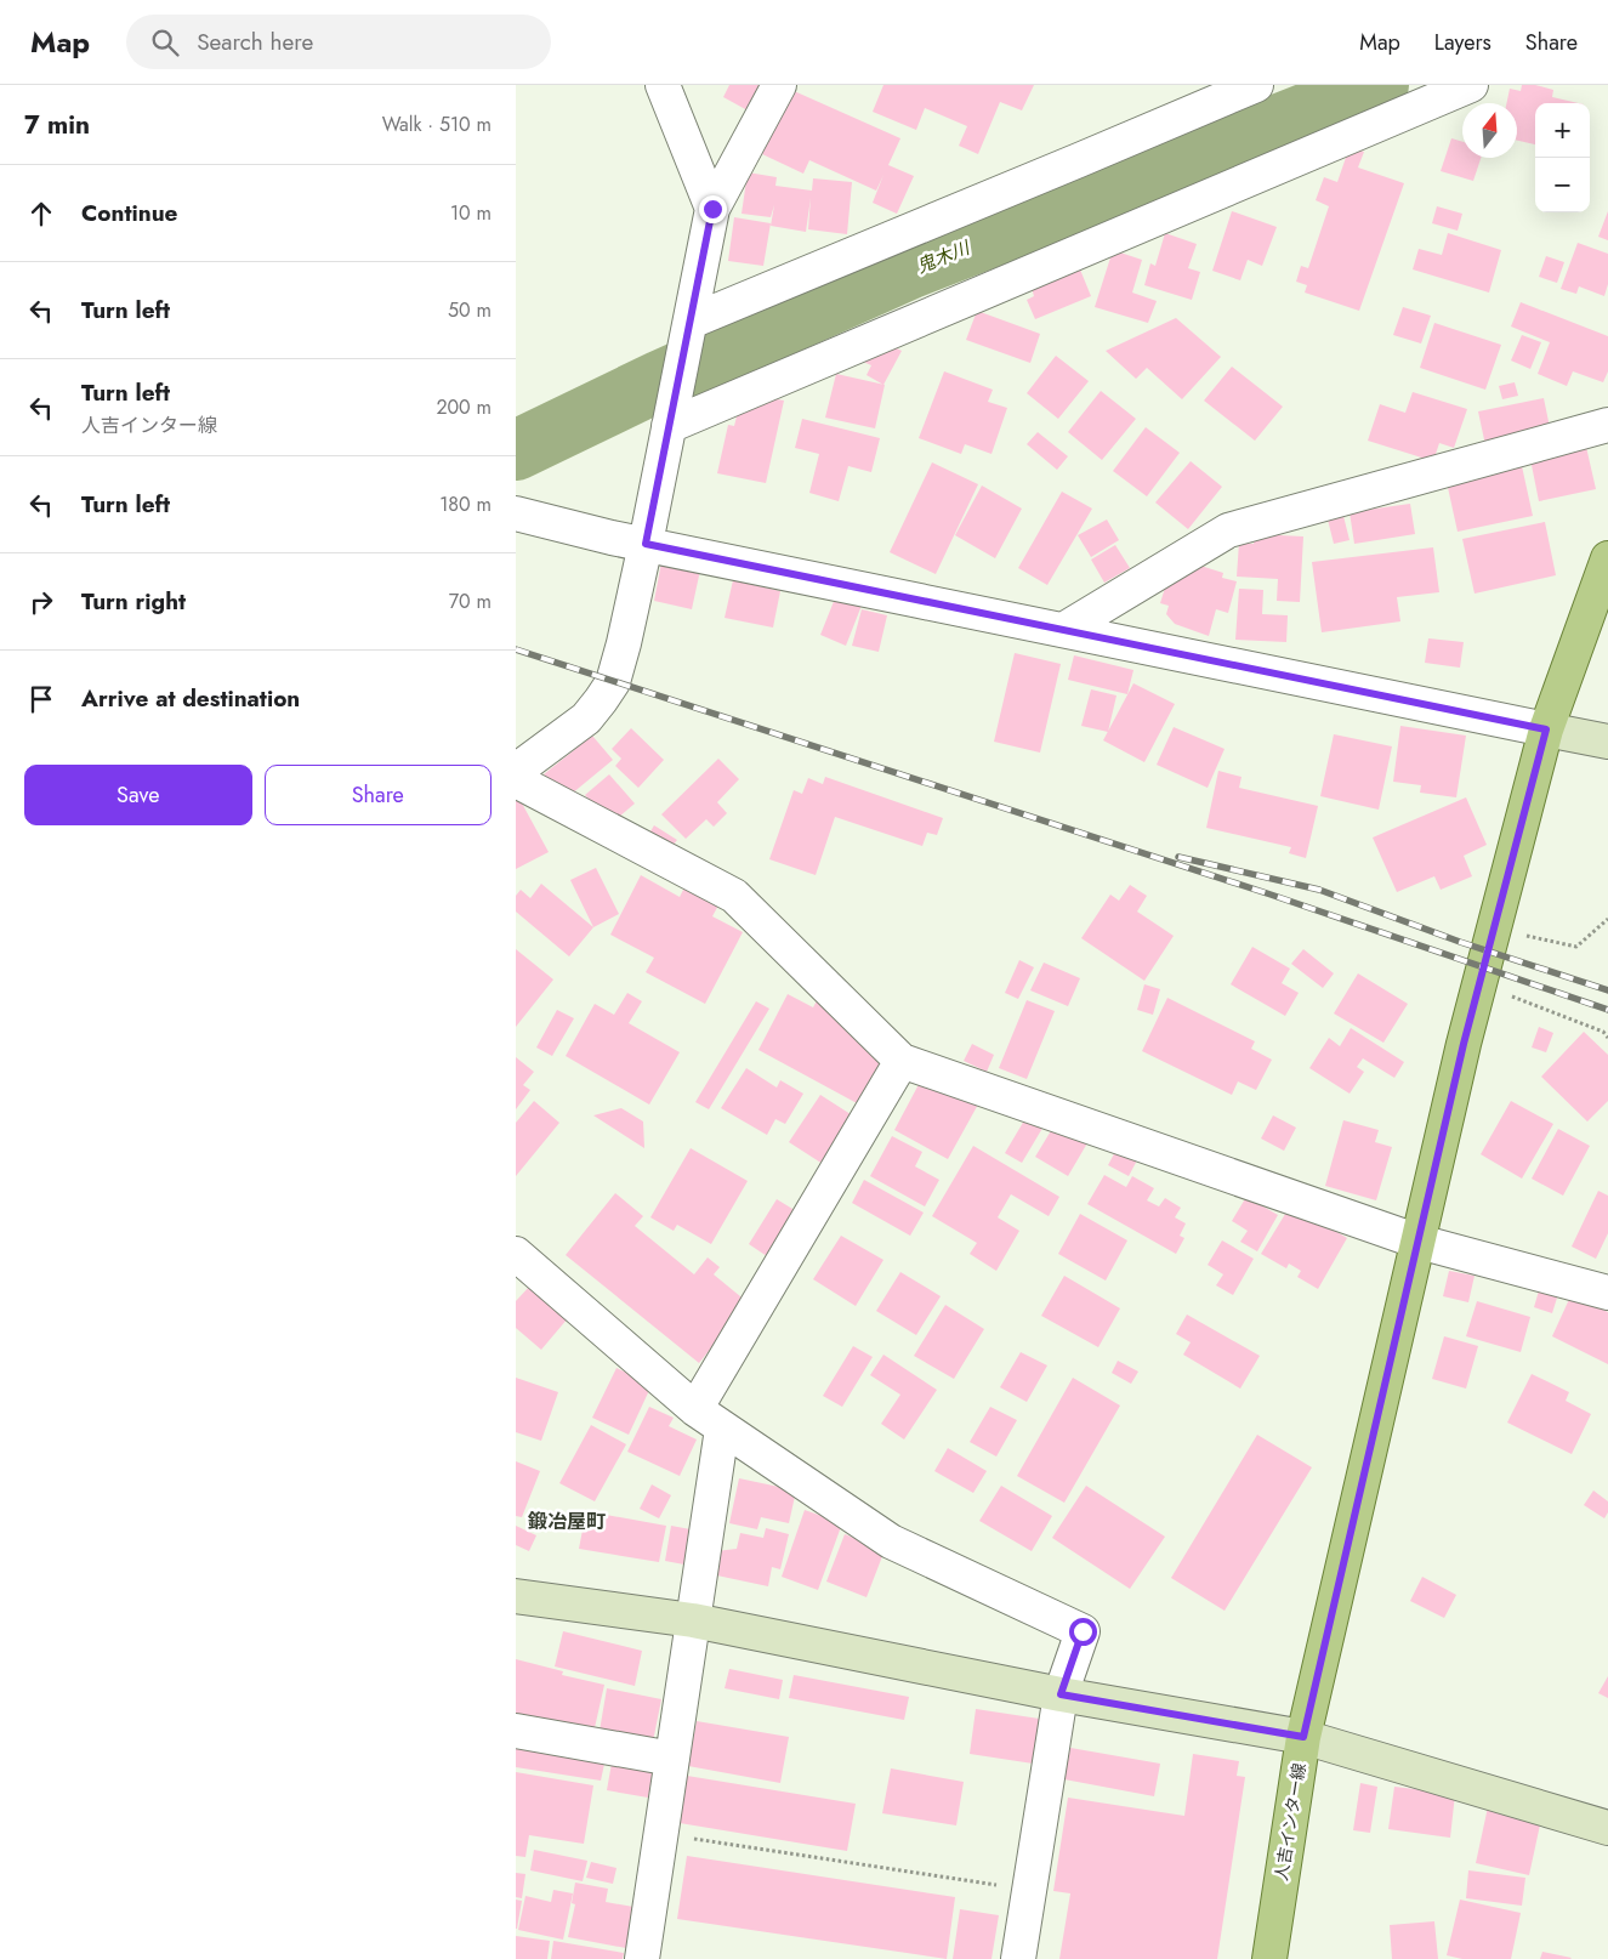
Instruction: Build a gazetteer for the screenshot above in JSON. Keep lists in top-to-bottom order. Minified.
{"streets":{"main road":["人吉インター線"]},"districts":["鍛冶屋町"],"water":["鬼木川"],"north":"top","page":{"header":"Map","search":"Search here","nav":["Map","Layers","Share"],"heading":["7 min","Walk · 510 m"],"map_buttons":["+","−"],"list":[["Continue","10 m"],["Turn left","50 m"],["Turn left","人吉インター線","200 m"],["Turn left","180 m"],["Turn right","70 m"],"Arrive at destination"],"buttons":["Save","Share"]}}
